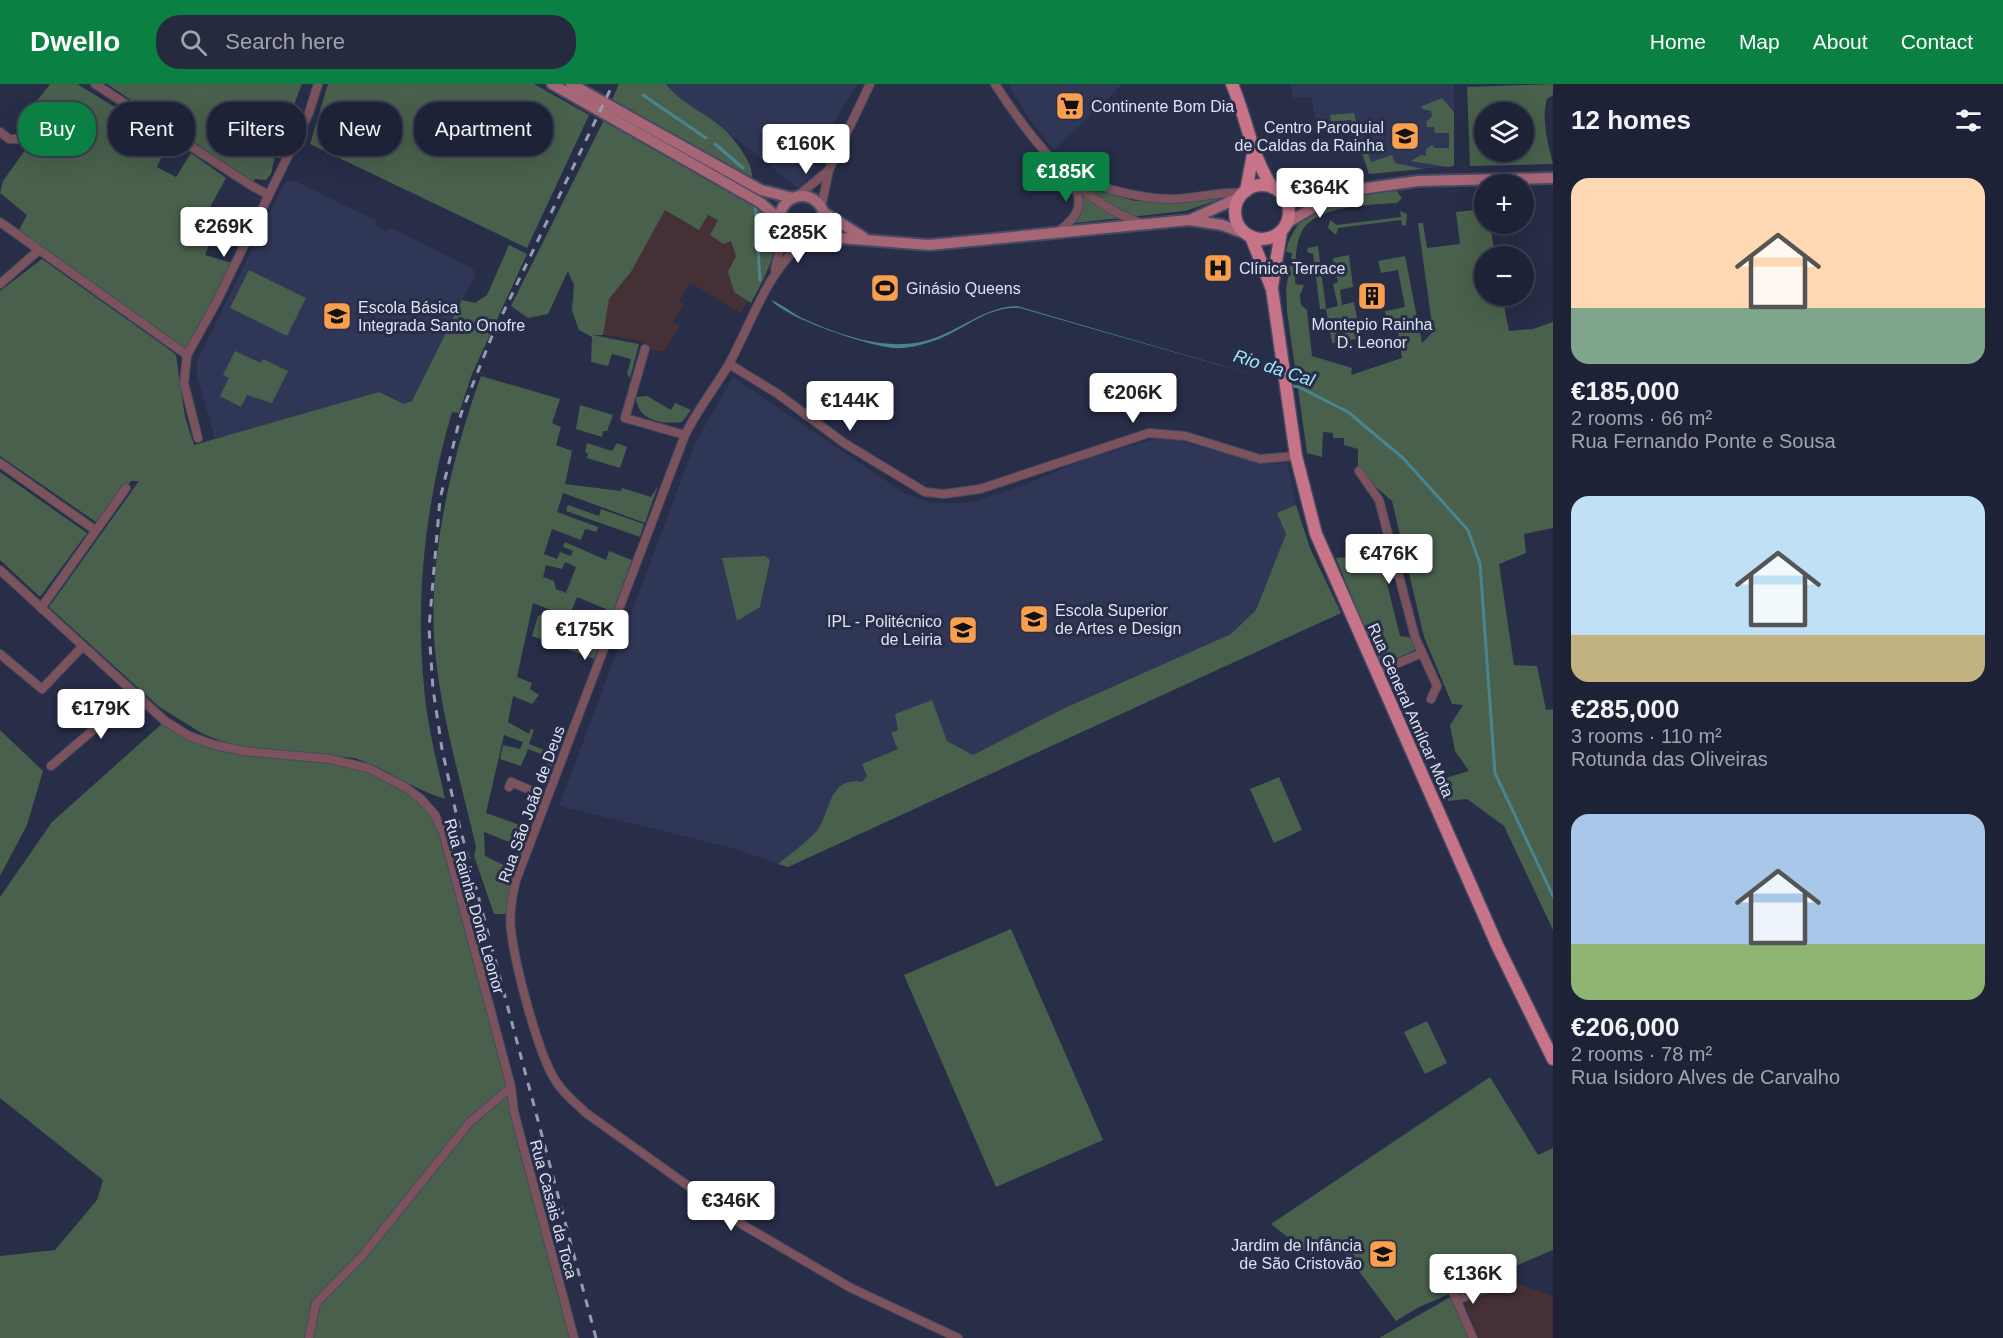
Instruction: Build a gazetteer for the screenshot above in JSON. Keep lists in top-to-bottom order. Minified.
{"streets":{"main road":["Rua General Amílcar Mota"],"street":["Rua São João de Deus","Rua Rainha Dona Leonor","Rua Casais da Toca"]},"crossings":[["Rua Rainha Dona Leonor","Rua Casais da Toca"]],"water":["Rio da Cal"],"places":{"supermarket":["Continente Bom Dia"],"school or university":["Centro Paroquial de Caldas da Rainha","Escola Básica Integrada Santo Onofre","Escola Superior de Artes e Design","IPL - Politécnico de Leiria","Jardim de Infância de São Cristovão"],"hospital":["Clínica Terrace"],"sports":["Ginásio Queens"],"building":["Montepio Rainha D. Leonor"]},"page":{"header":"Dwello","search":"Search here","nav":["Home","Map","About","Contact"],"heading":"12 homes","map_buttons":["+","−"],"chip":["Buy","Rent","Filters","New","Apartment"],"price":["€160K","€185K","€364K","€269K","€285K","€206K","€144K","€476K","€175K","€179K","€346K","€136K"],"list":[{"name":"€185,000","note":"2 rooms · 66 m² · Rua Fernando Ponte e Sousa"},{"name":"€285,000","note":"3 rooms · 110 m² · Rotunda das Oliveiras"},{"name":"€206,000","note":"2 rooms · 78 m² · Rua Isidoro Alves de Carvalho"}]}}
